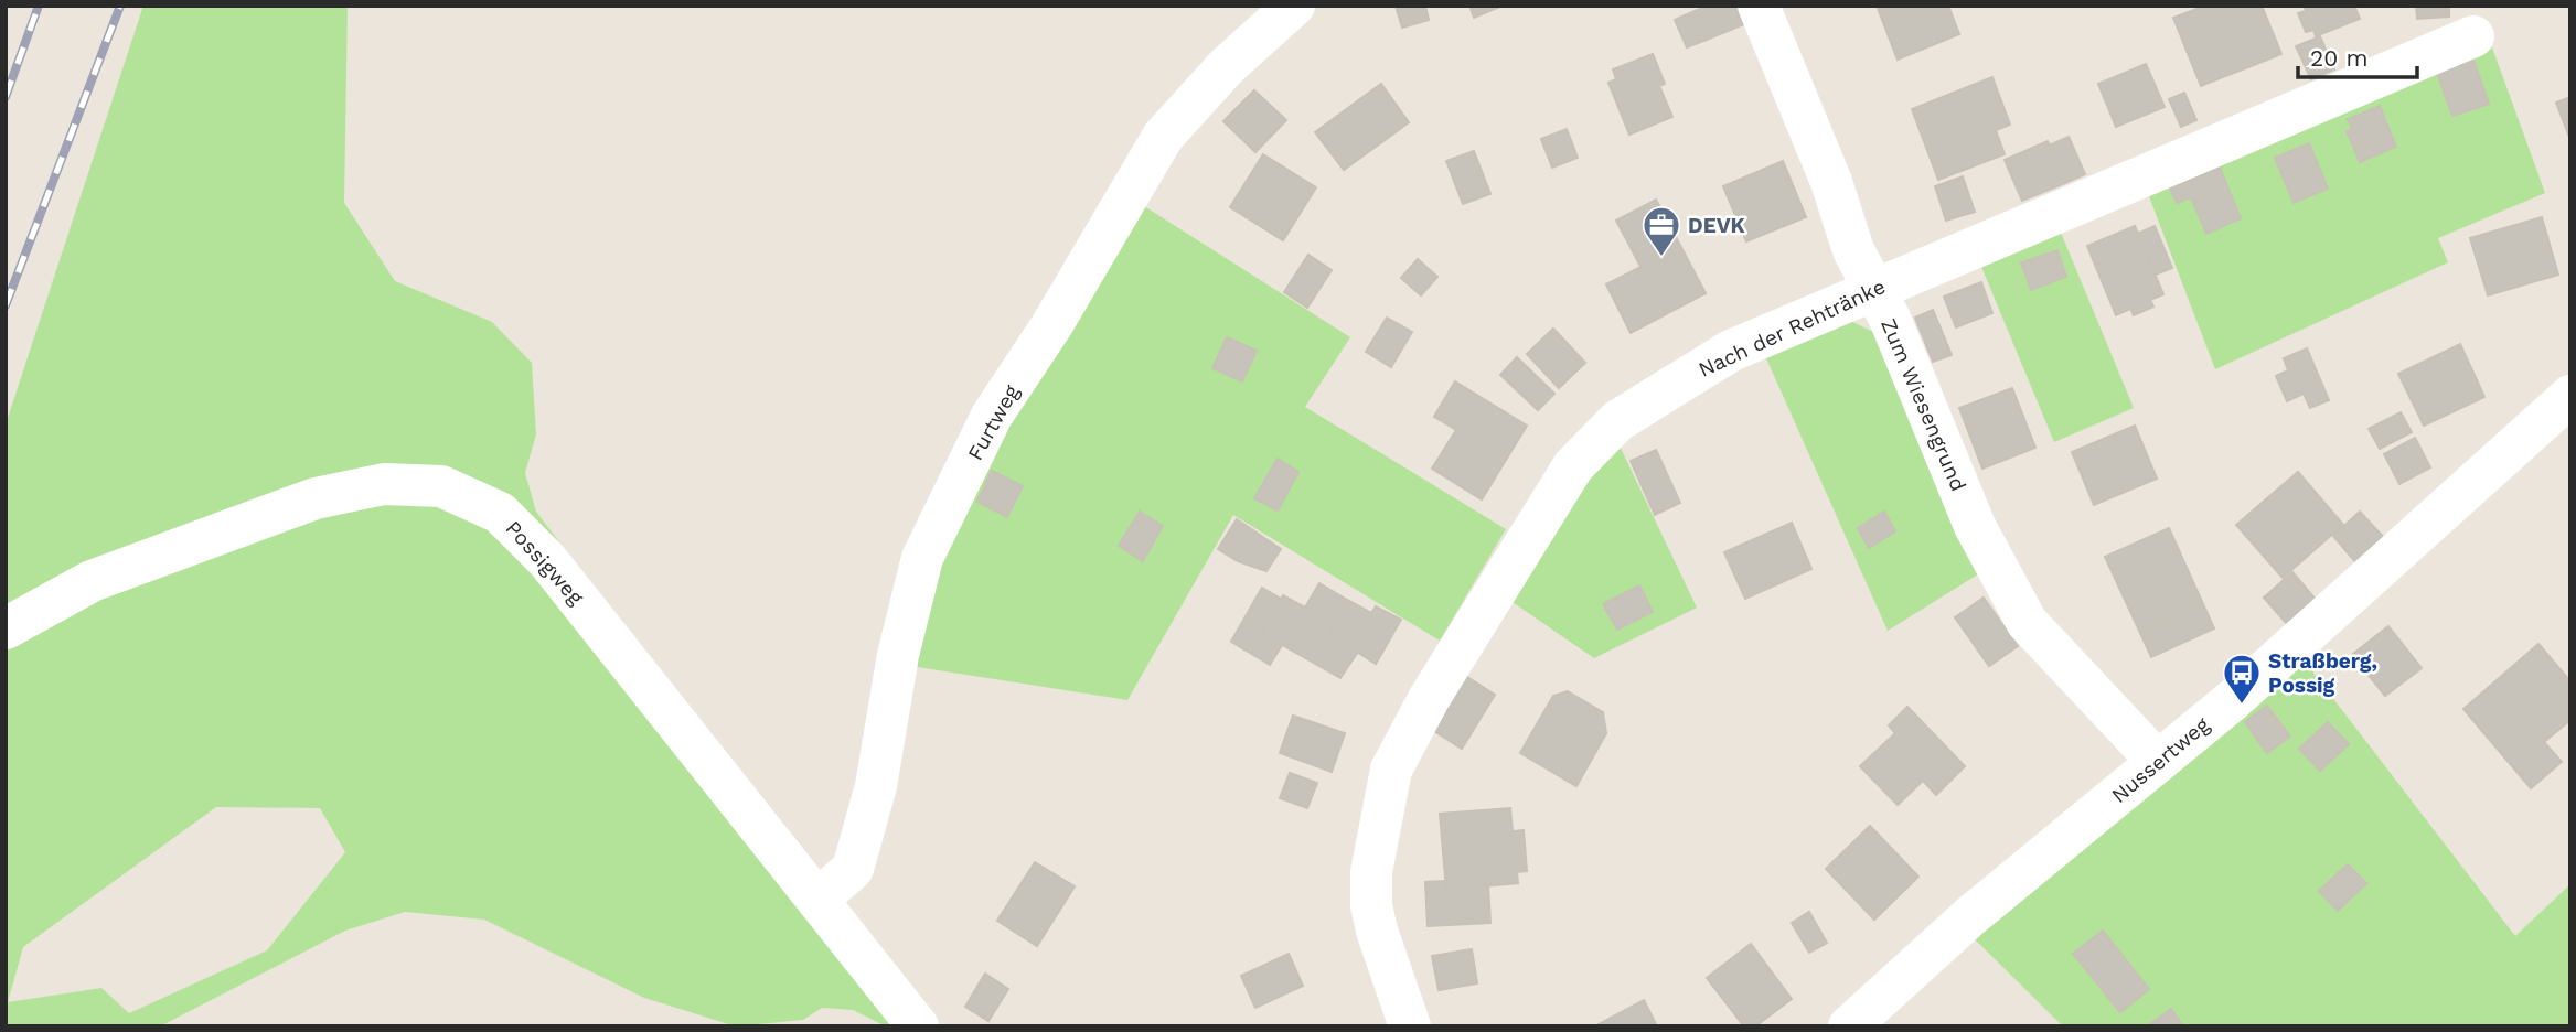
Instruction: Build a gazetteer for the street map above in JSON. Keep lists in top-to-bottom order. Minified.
{"streets":{"street":["Nach der Rehtränke","Zum Wiesengrund","Furtweg","Possigweg","Nussertweg"]},"crossings":[["Nach der Rehtränke","Zum Wiesengrund"],["Zum Wiesengrund","Nussertweg"],["Furtweg","Possigweg"]],"places":{"office":["DEVK"],"bus stop":["Straßberg, Possig"]},"scale_bar":"20 m"}
